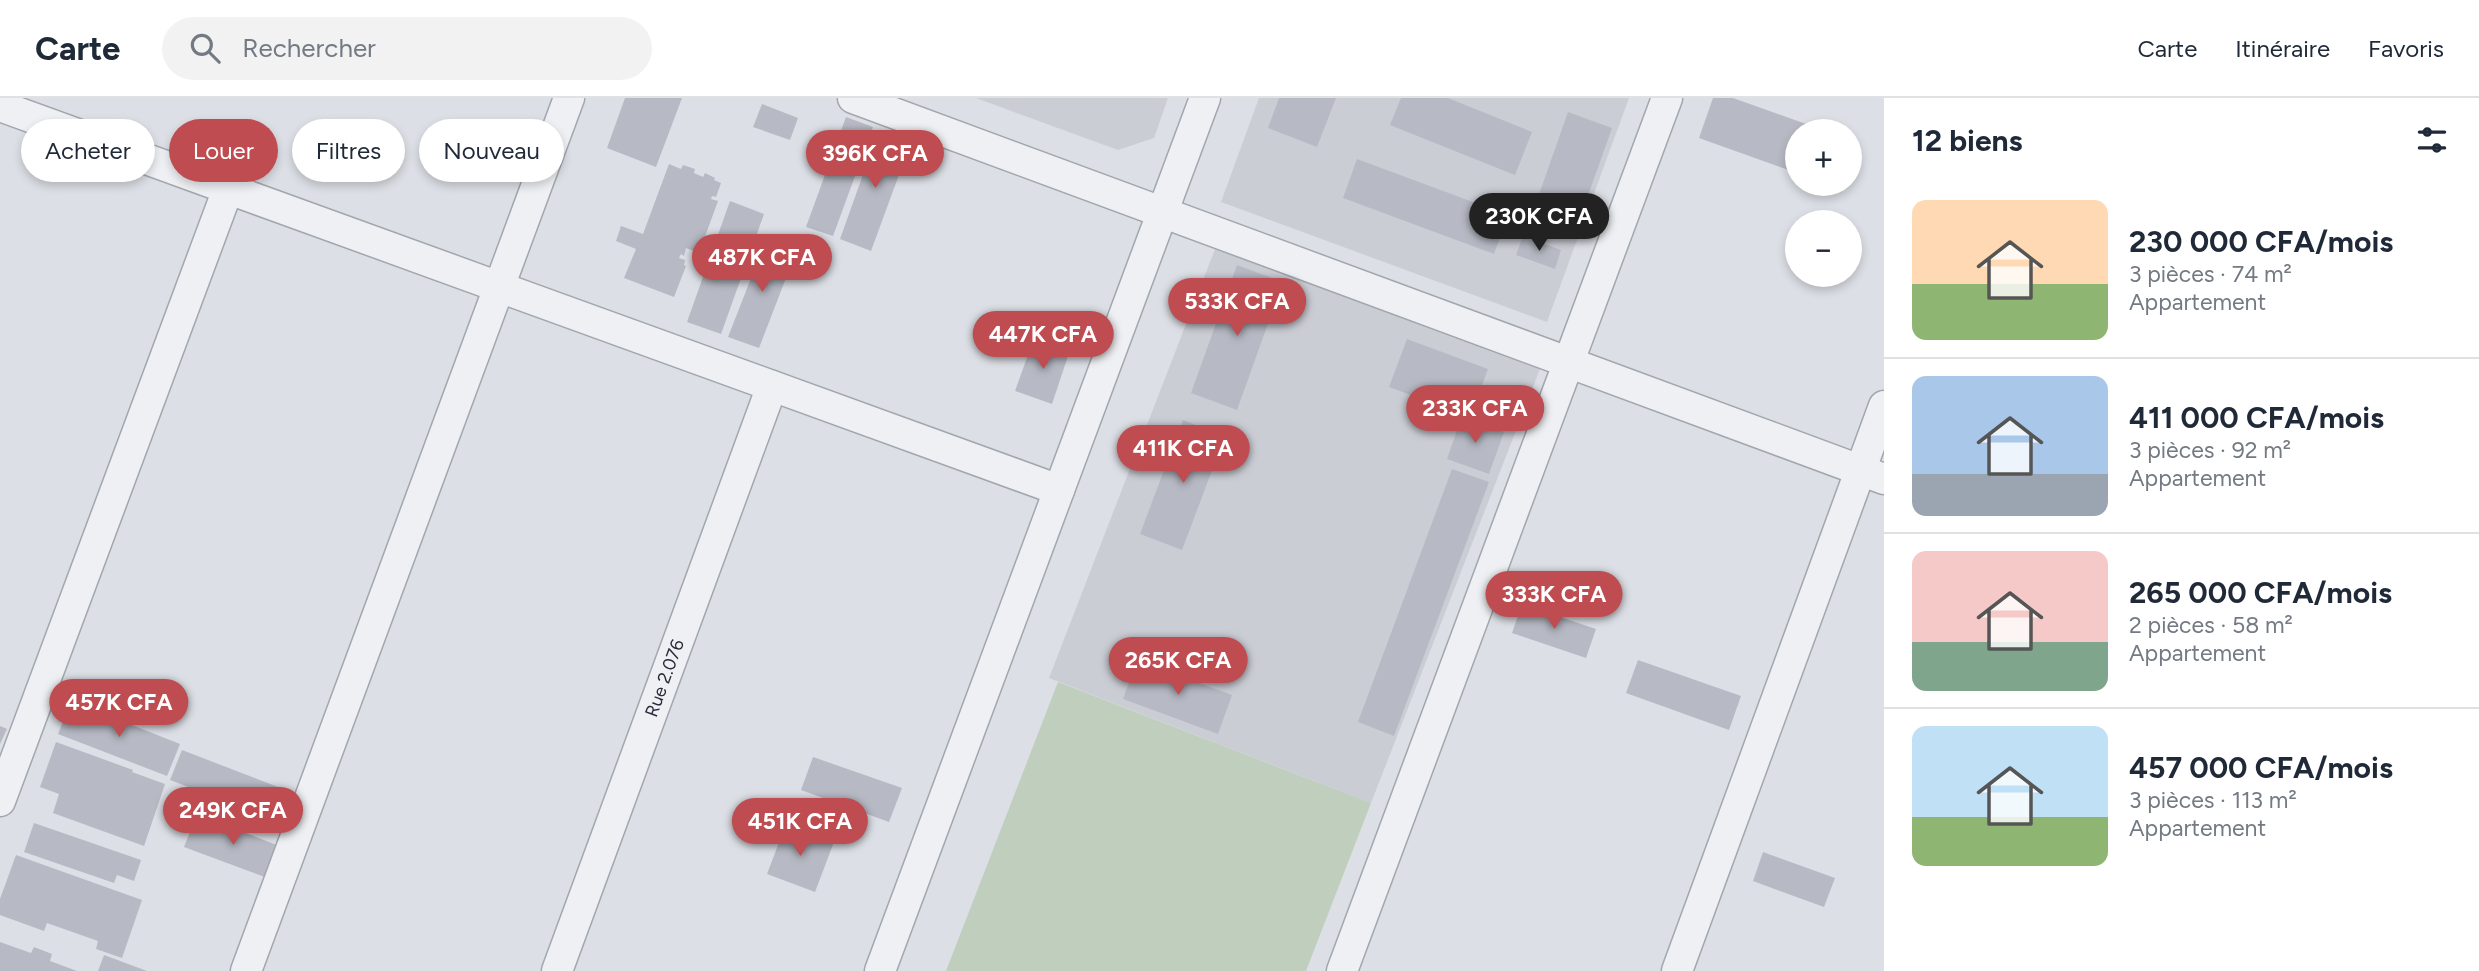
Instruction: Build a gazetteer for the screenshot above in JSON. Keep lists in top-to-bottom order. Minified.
{"streets":{"street":["Rue 2.076"]},"page":{"header":"Carte","search":"Rechercher","nav":["Carte","Itinéraire","Favoris"],"heading":"12 biens","map_buttons":["+","−"],"chip":["Acheter","Louer","Filtres","Nouveau"],"price":["396K CFA","230K CFA","487K CFA","533K CFA","447K CFA","233K CFA","411K CFA","333K CFA","265K CFA","457K CFA","249K CFA","451K CFA"],"list":[{"name":"230 000 CFA/mois","note":"3 pièces · 74 m² · Appartement"},{"name":"411 000 CFA/mois","note":"3 pièces · 92 m² · Appartement"},{"name":"265 000 CFA/mois","note":"2 pièces · 58 m² · Appartement"},{"name":"457 000 CFA/mois","note":"3 pièces · 113 m² · Appartement"}]}}
